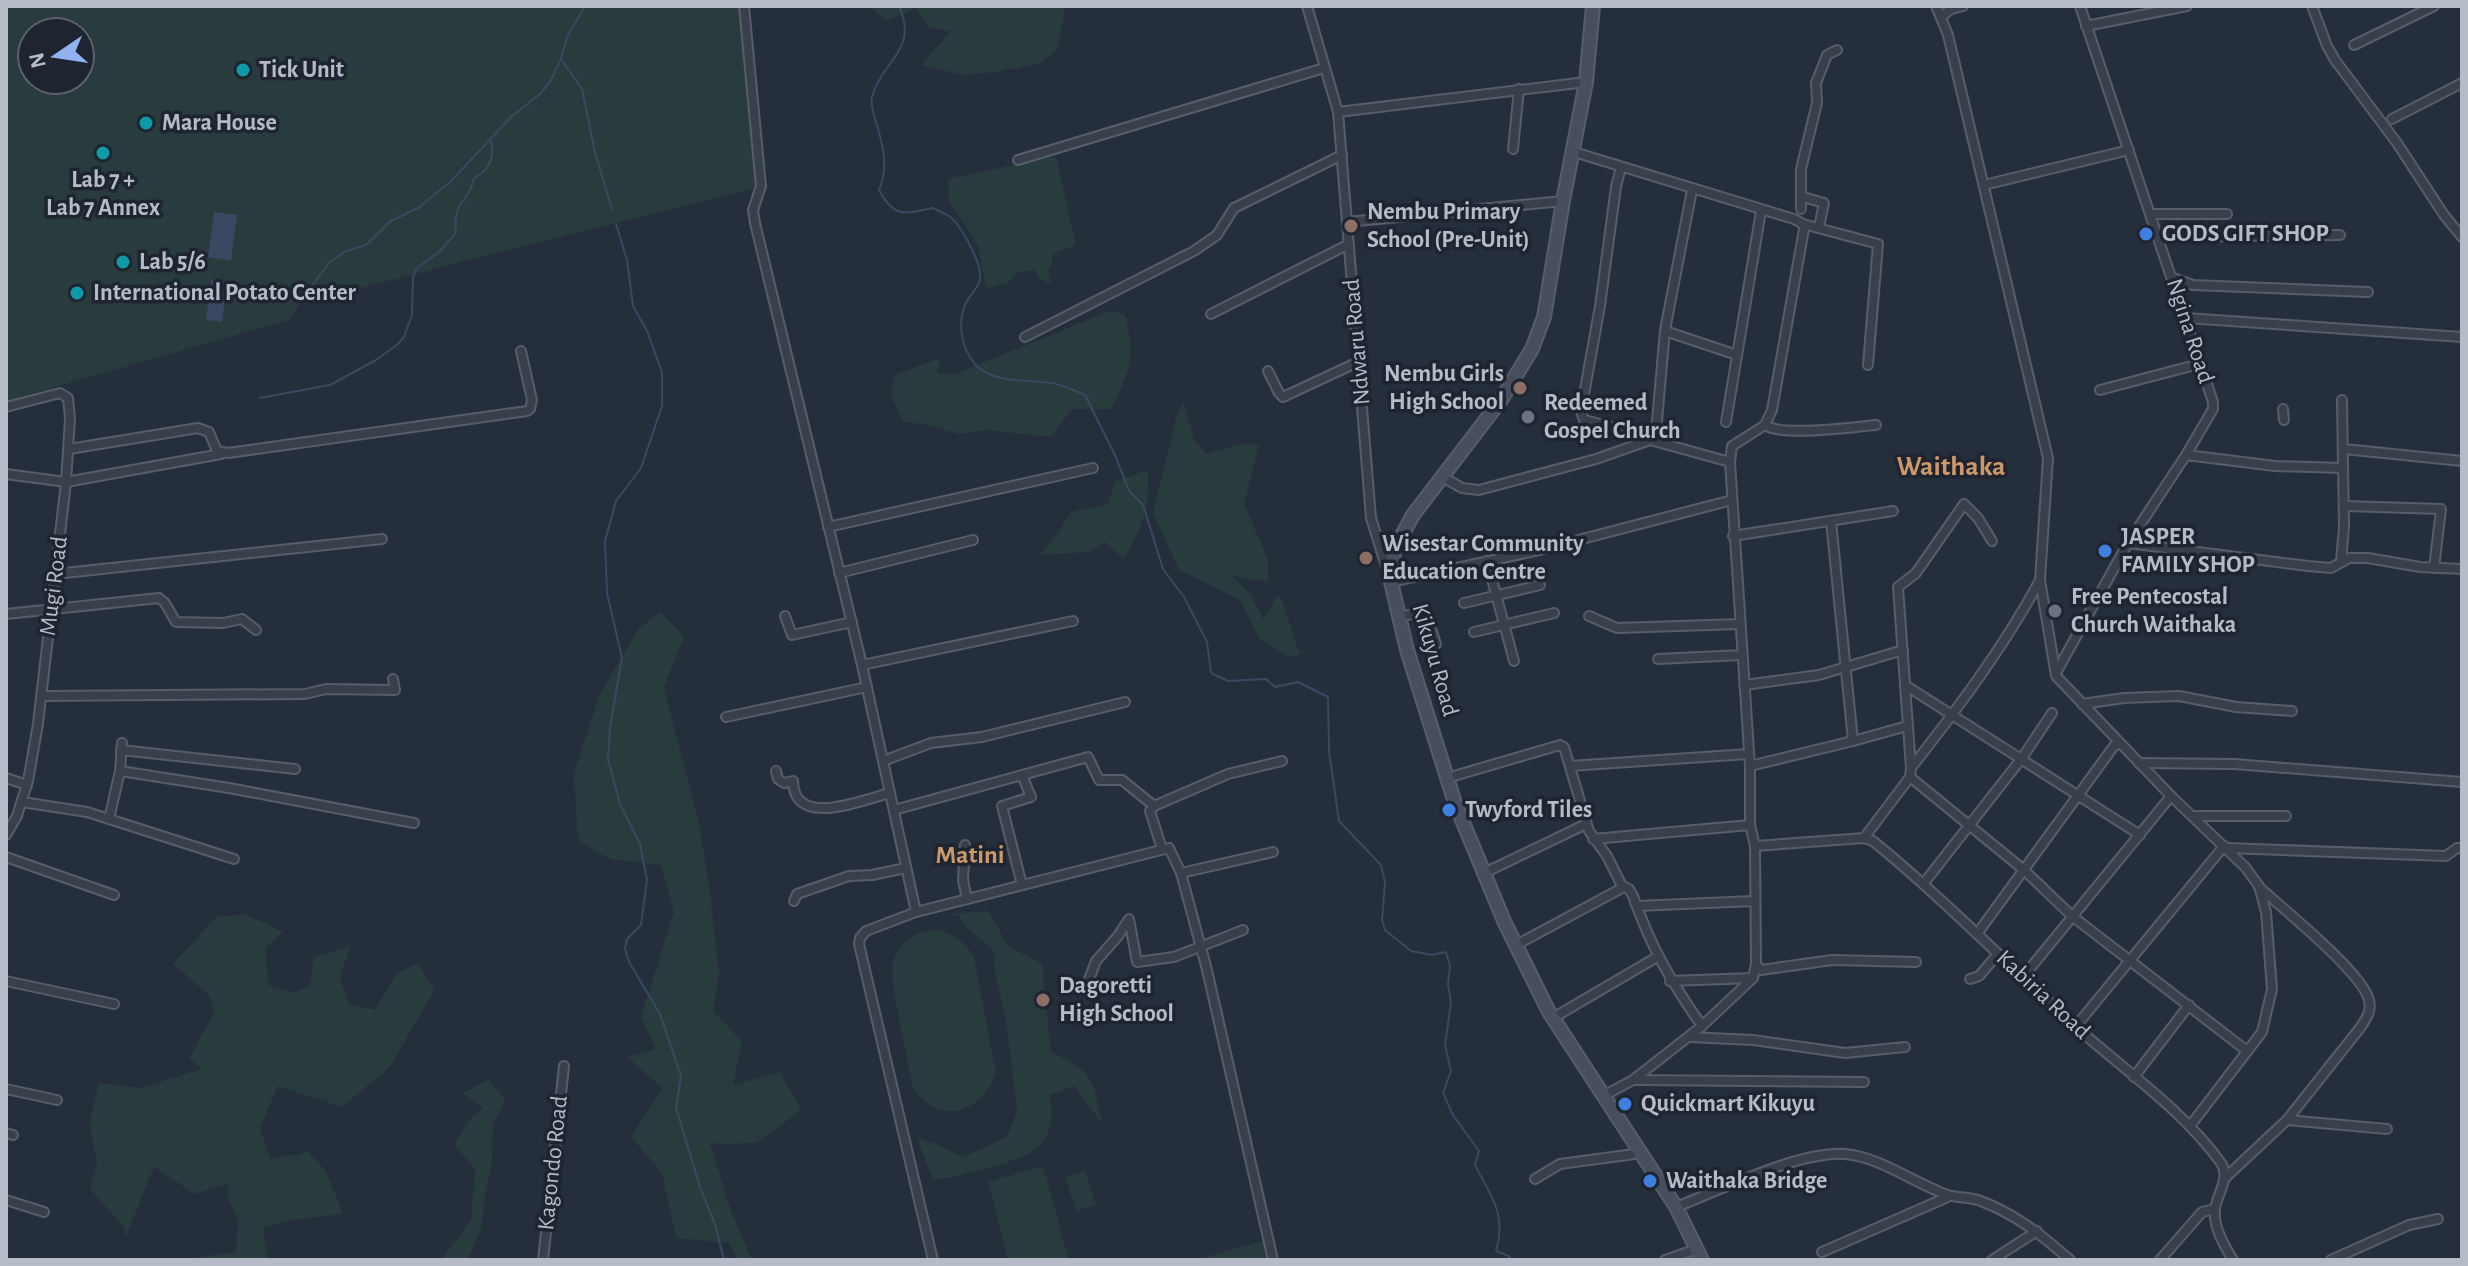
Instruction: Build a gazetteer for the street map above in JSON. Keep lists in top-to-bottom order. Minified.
{"streets":{"main road":["Kikuyu Road"],"street":["Ngina Road","Ndwaru Road","Mugi Road","Kabiria Road","Kagondo Road"]},"crossings":[["Ndwaru Road","Kikuyu Road"]],"districts":["Waithaka","Matini"],"places":["Tick Unit","Mara House","Lab 7 + Lab 7 Annex","Nembu Primary School (Pre-Unit)","GODS GIFT SHOP","Lab 5/6","International Potato Center","Nembu Girls High School","Redeemed Gospel Church","JASPER FAMILY SHOP","Wisestar Community Education Centre","Free Pentecostal Church Waithaka","Twyford Tiles","Dagoretti High School","Quickmart Kikuyu","Waithaka Bridge"],"north":"left"}
